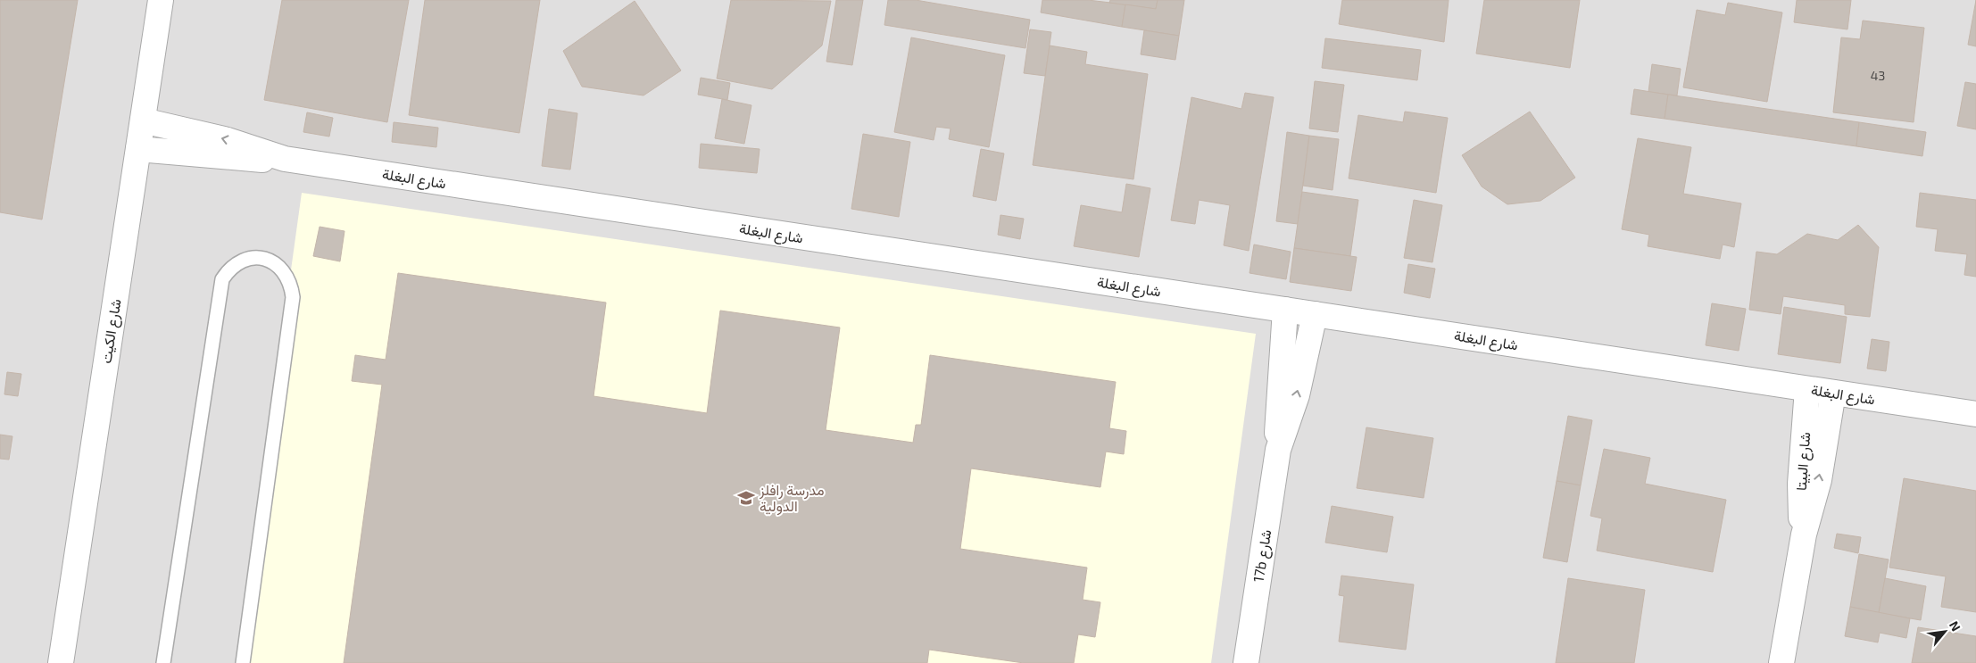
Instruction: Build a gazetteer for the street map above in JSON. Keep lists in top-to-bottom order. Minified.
{"streets":{"street":["شارع البغلة","شارع الكيت","شارع البيتا","17b شارع"]},"crossings":[["شارع البغلة","شارع الكيت"],["شارع البغلة","شارع البيتا"],["شارع البغلة","17b شارع"]],"places":{"school or university":["مدرسة رافلز الدولية"]},"house_numbers":["43"],"north":"top right"}
